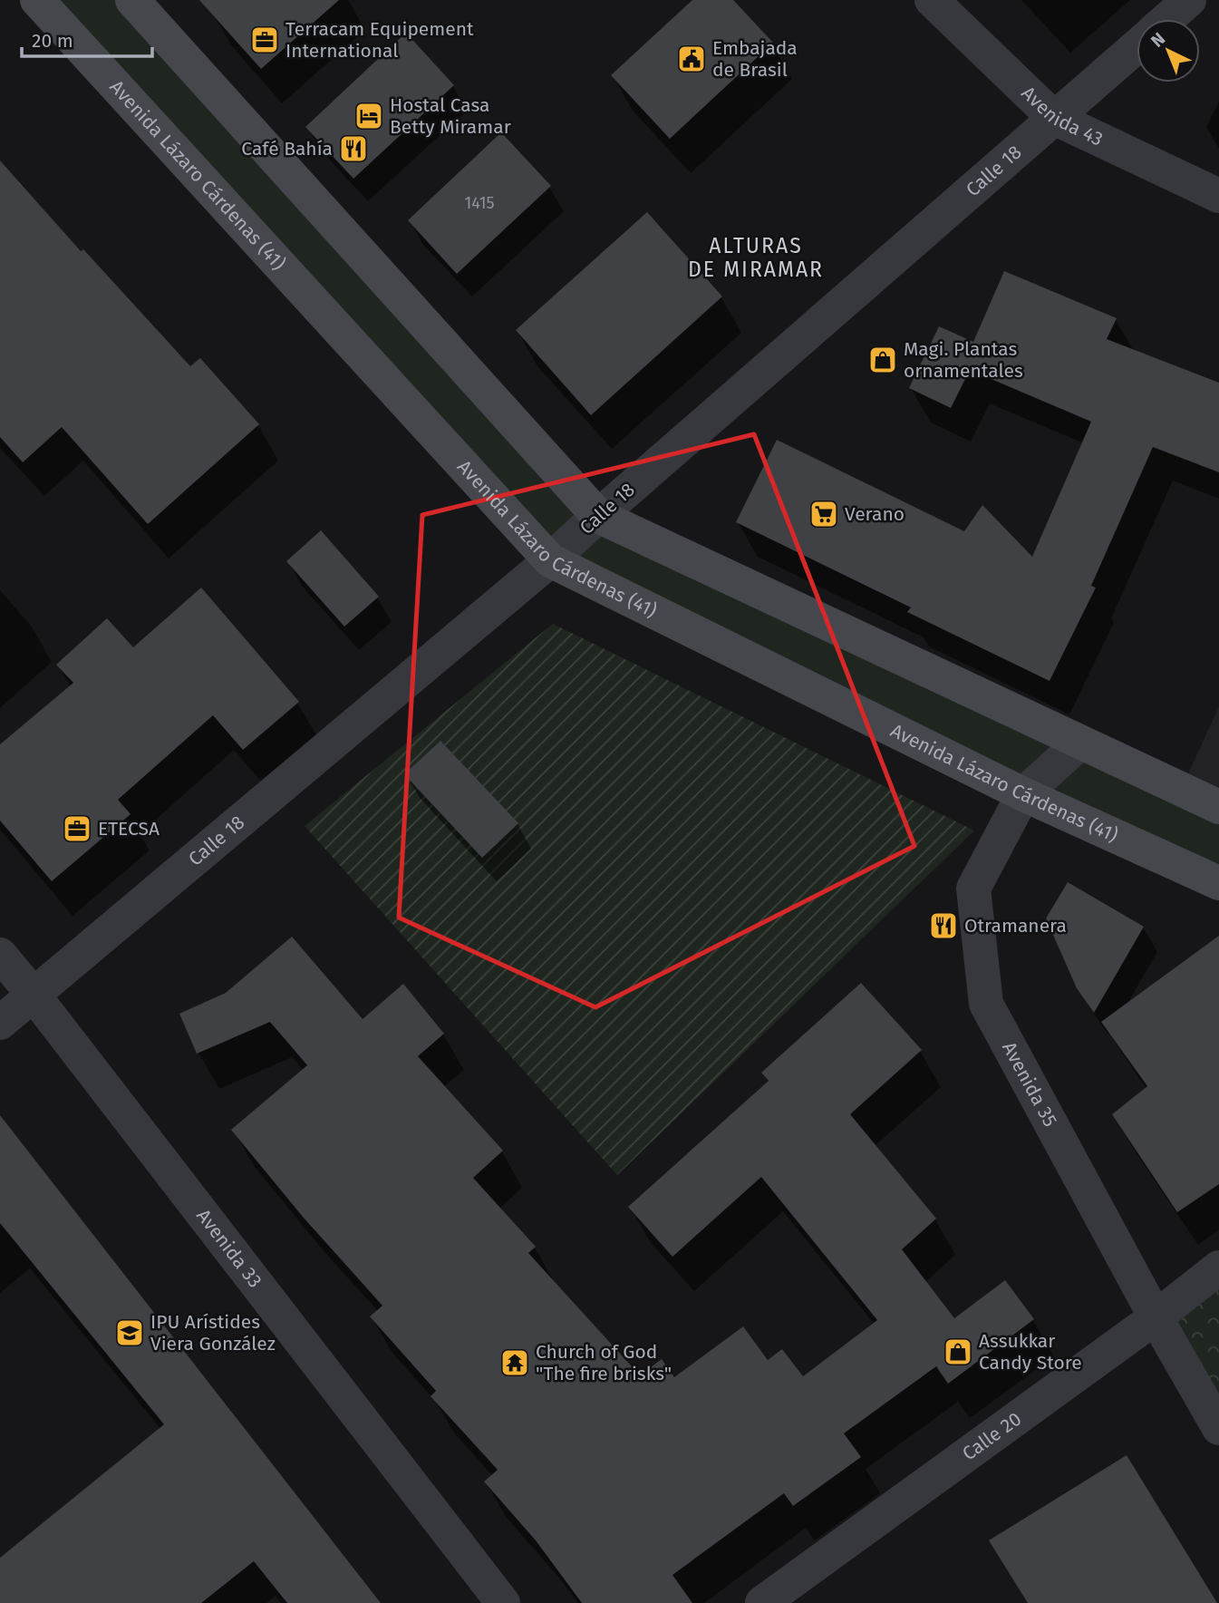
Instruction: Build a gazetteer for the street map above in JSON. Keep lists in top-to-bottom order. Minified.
{"streets":{"main road":["Avenida Lázaro Cárdenas (41)"],"street":["Avenida 43","Calle 18","Avenida 35","Avenida 33","Calle 20"]},"crossings":[["Avenida 43","Calle 18"],["Calle 18","Avenida Lázaro Cárdenas (41)"],["Calle 18","Avenida 33"],["Avenida Lázaro Cárdenas (41)","Avenida 35"],["Avenida 35","Calle 20"]],"districts":["ALTURAS DE MIRAMAR"],"places":{"office":["Terracam Equipement International","ETECSA"],"public building":["Embajada de Brasil"],"hotel":["Hostal Casa Betty Miramar"],"restaurant":["Café Bahía","Otramanera"],"shop":["Magi. Plantas ornamentales","Assukkar Candy Store"],"supermarket":["Verano"],"school or university":["IPU Arístides Viera González"],"temple":["Church of God \"The fire brisks\""]},"house_numbers":["1415"],"scale_bar":"20 m","north":"top left"}
